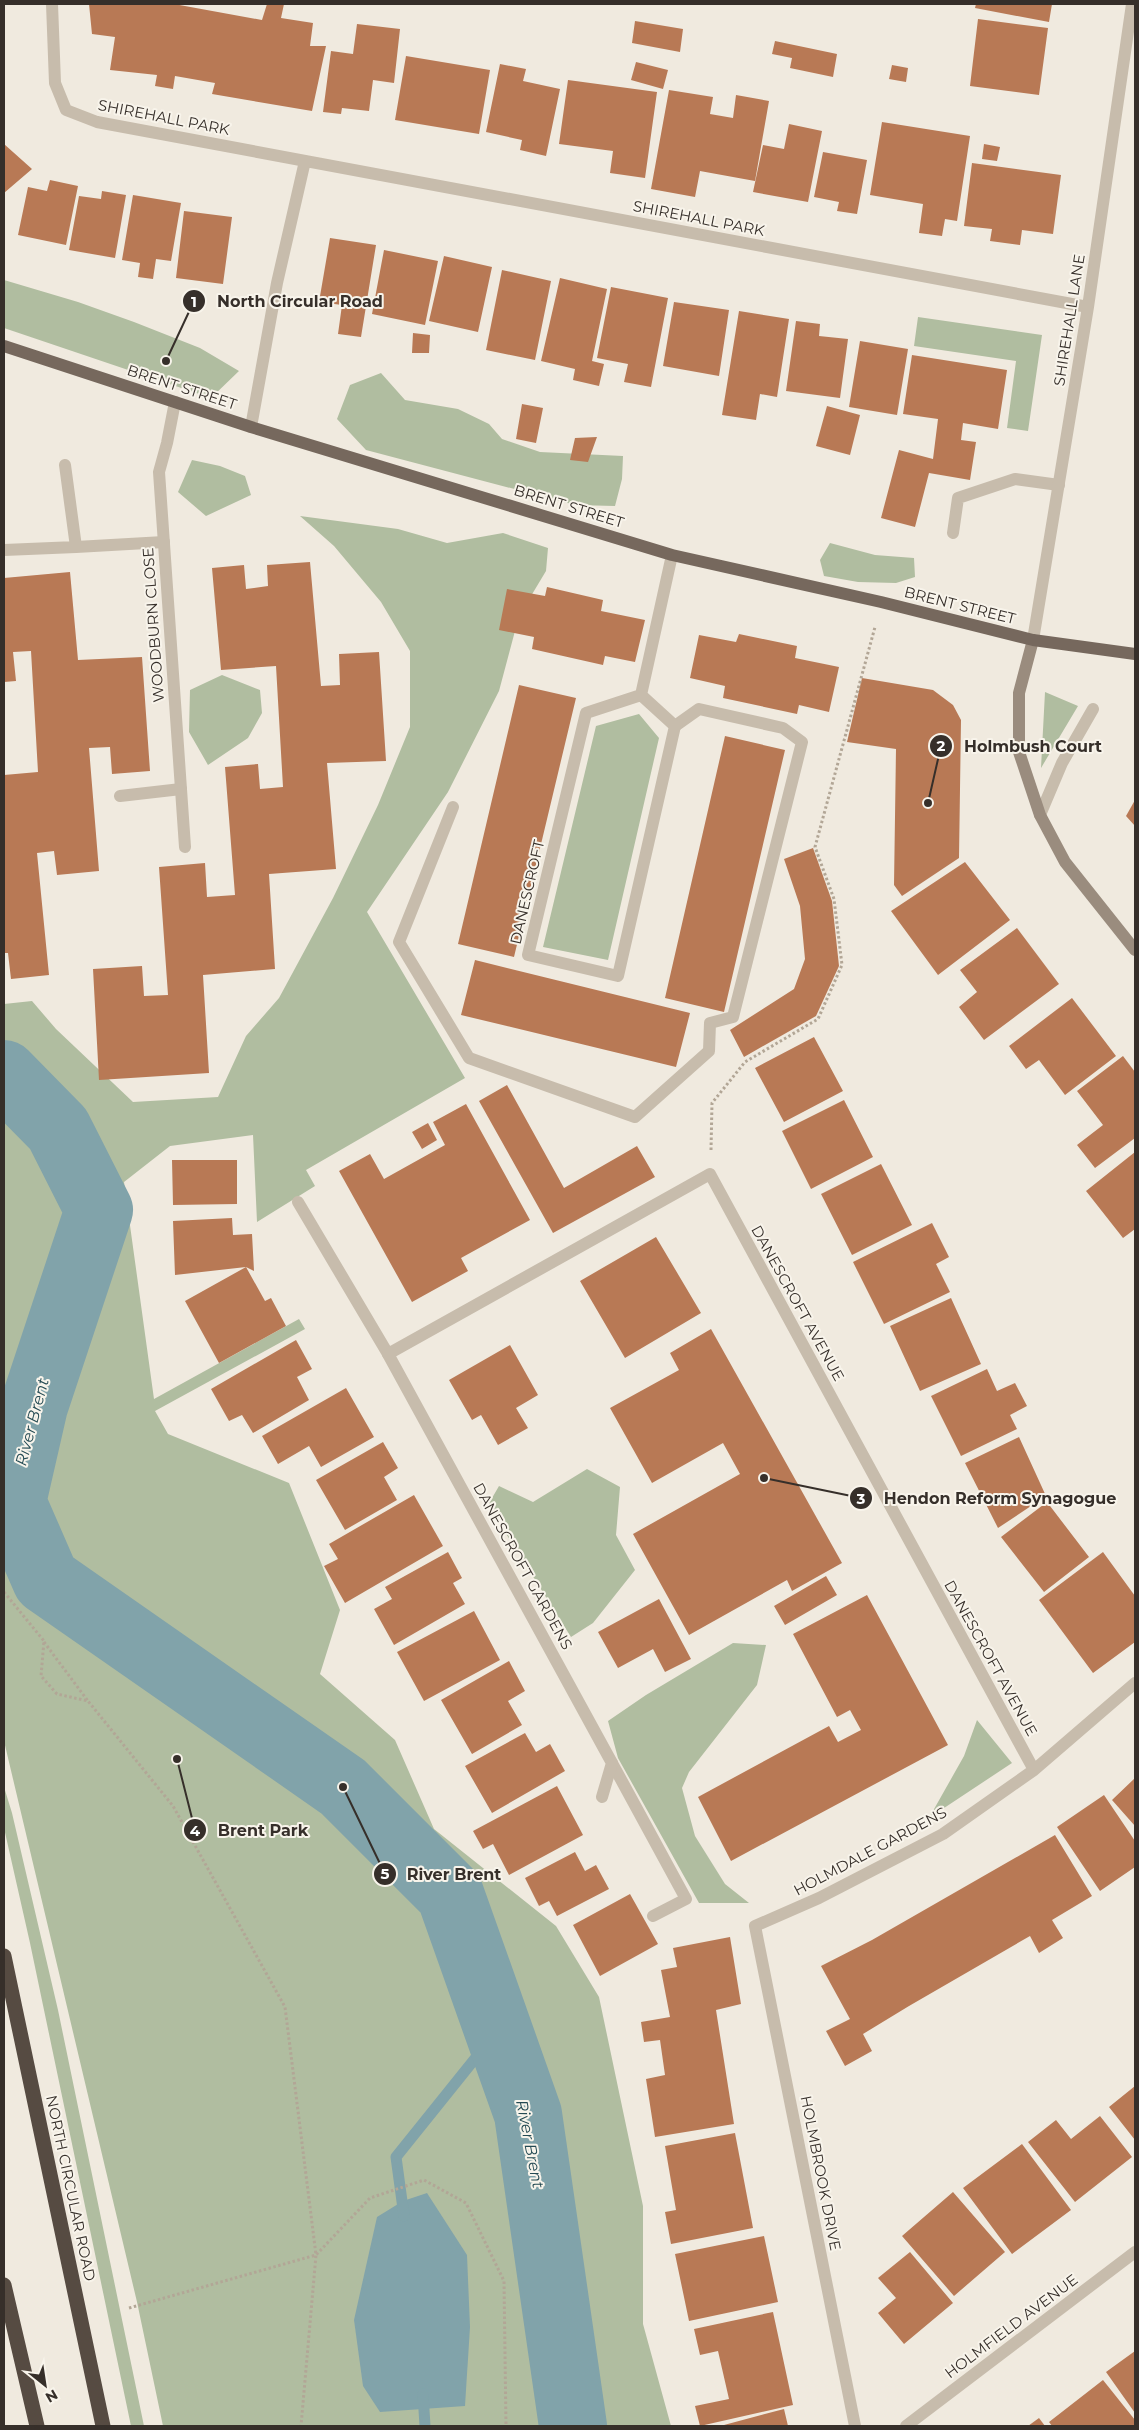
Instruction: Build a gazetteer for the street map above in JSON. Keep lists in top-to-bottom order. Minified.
{"streets":{"highway":["NORTH CIRCULAR ROAD"],"main road":["BRENT STREET"],"street":["SHIREHALL PARK","SHIREHALL LANE","WOODBURN CLOSE","DANESCROFT","DANESCROFT AVENUE","DANESCROFT GARDENS","HOLMDALE GARDENS","HOLMBROOK DRIVE","HOLMFIELD AVENUE"]},"crossings":[["SHIREHALL PARK","SHIREHALL LANE"],["SHIREHALL LANE","BRENT STREET"],["BRENT STREET","WOODBURN CLOSE"],["DANESCROFT AVENUE","HOLMDALE GARDENS"],["HOLMDALE GARDENS","HOLMBROOK DRIVE"]],"water":["River Brent"],"places":["North Circular Road","Holmbush Court","Hendon Reform Synagogue","Brent Park","River Brent"],"north":"bottom right"}
